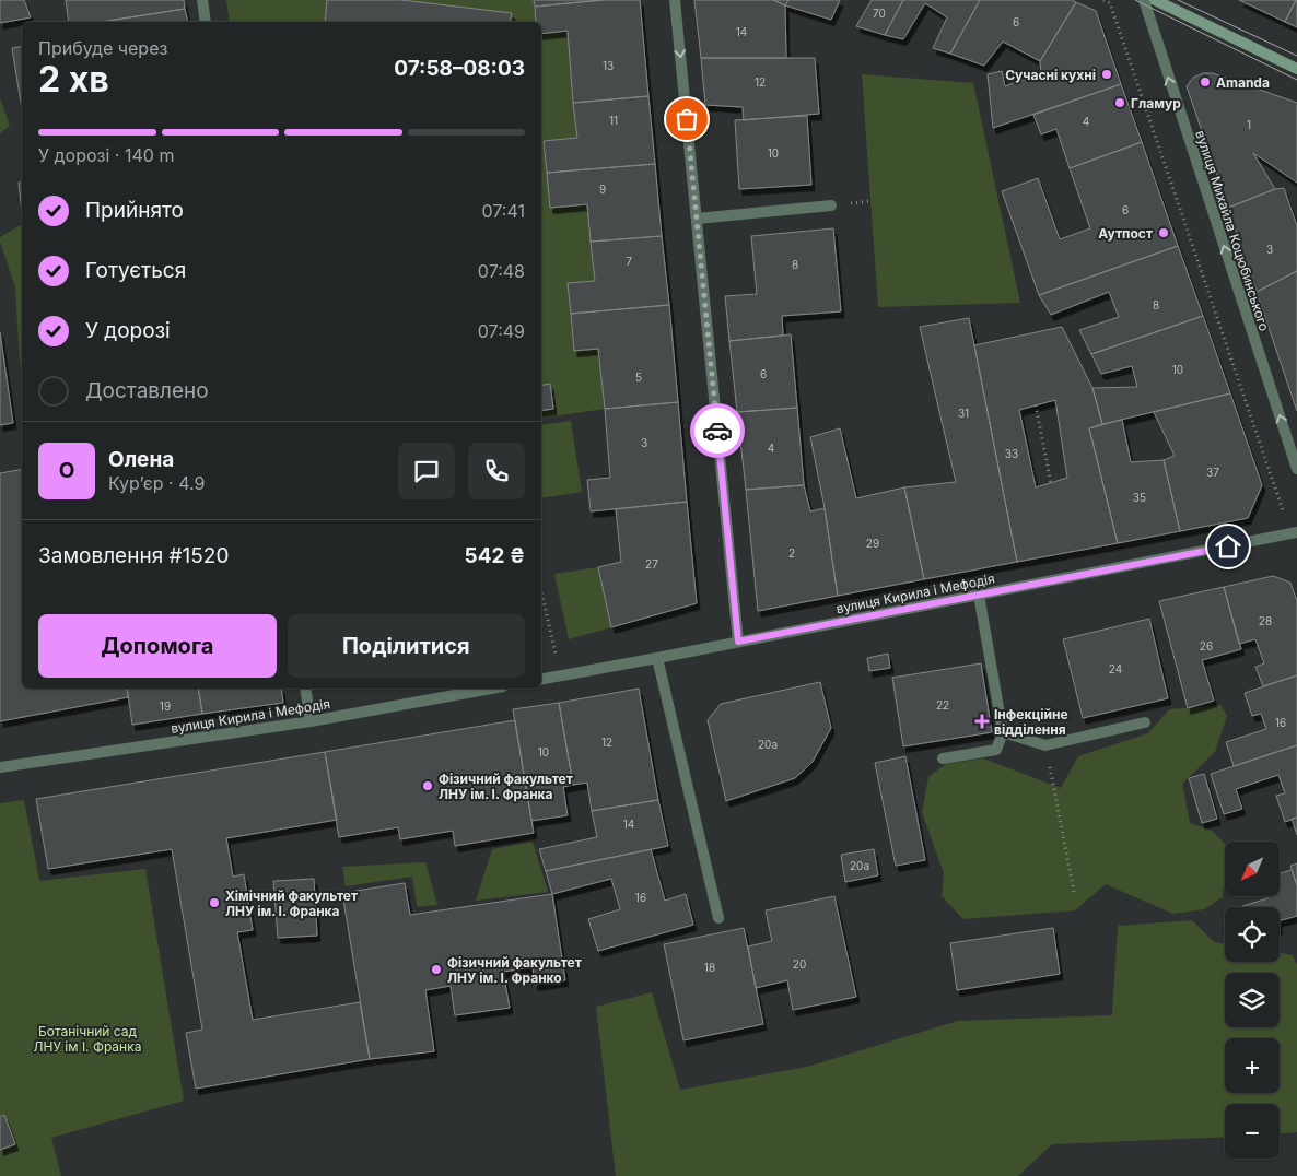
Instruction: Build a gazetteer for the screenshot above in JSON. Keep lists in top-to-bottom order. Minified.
{"streets":{"street":["вулиця Михайла Коцюбинського","вулиця Кирила і Мефодія"]},"one_way":["вулиця Михайла Коцюбинського"],"parks":["Ботанічний сад ЛНУ ім І. Франка"],"places":{"other":["Сучасні кухні","Amanda","Гламур","Аутпост","Фізичний факультет ЛНУ ім. І. Франка","Хімічний факультет ЛНУ ім. І. Франка","Фізичний факультет ЛНУ ім. І. Франко"],"health":["Інфекційне відділення"]},"house_numbers":["70","6","14","13","12","11","4","1","10","9","6","3","7","8","8","10","6","5","31","3","4","33","37","35","29","2","27","28","26","24","22","19","16","12","20а","10","14","20а","16","20","18"],"north":"bottom left","page":{"heading":["2 хв","Прибуде через","07:58–08:03"],"panel":["Олена","Кур’єр · 4.9","Замовлення #1520","542 ₴"],"bar":"У дорозі · 140 m","list":[["Прийнято","07:41"],["Готується","07:48"],["У дорозі","07:49"],"Доставлено"],"round":"О","buttons":["Допомога","Поділитися"],"map_buttons":["+","−"]}}
